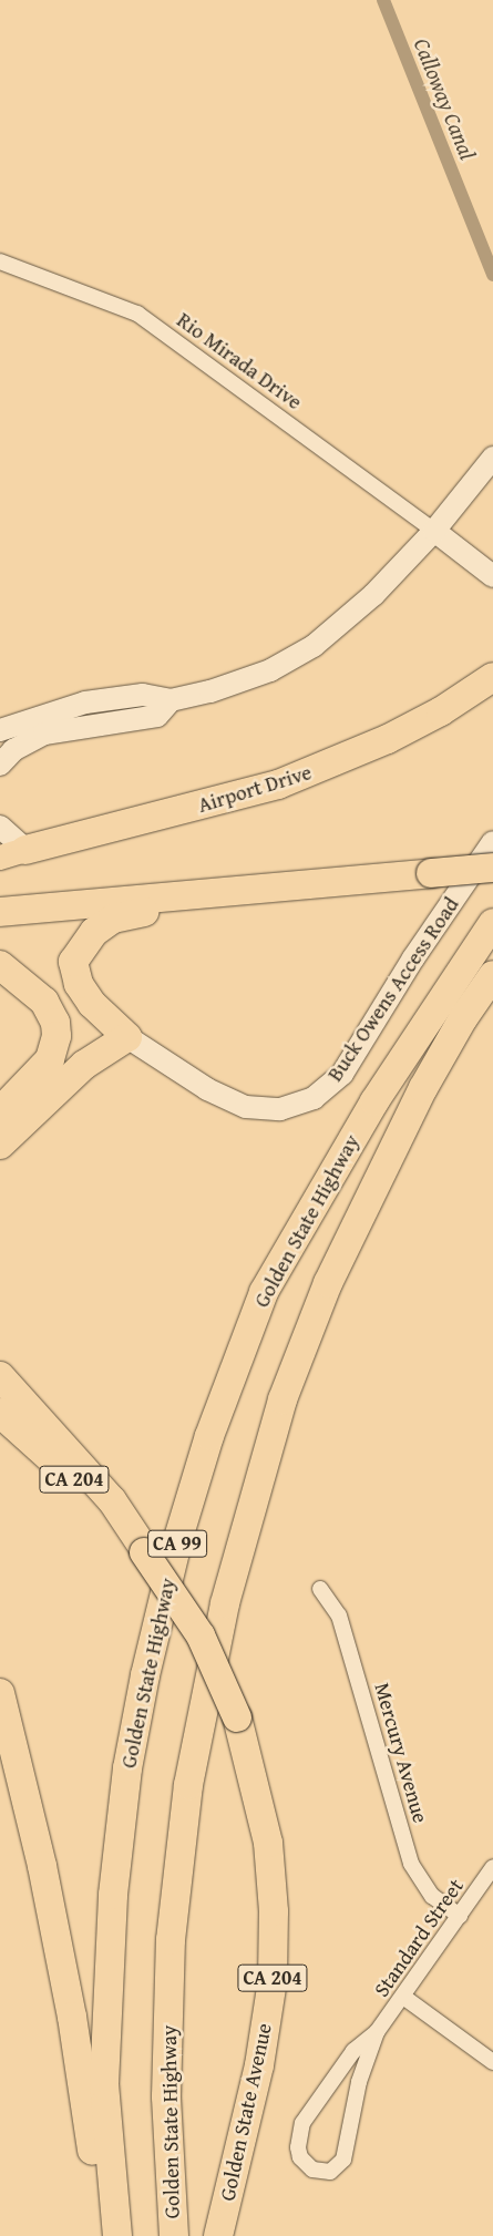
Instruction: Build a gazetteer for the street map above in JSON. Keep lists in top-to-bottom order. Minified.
{"streets":{"highway":["Airport Drive","Golden State Highway","CA 204","CA 99","Golden State Avenue"],"main road":["Buck Owens Access Road"],"street":["Rio Mirada Drive","Mercury Avenue","Standard Street"]},"crossings":[["CA 204","Golden State Avenue"],["Mercury Avenue","Standard Street"]],"water":["Calloway Canal"]}
